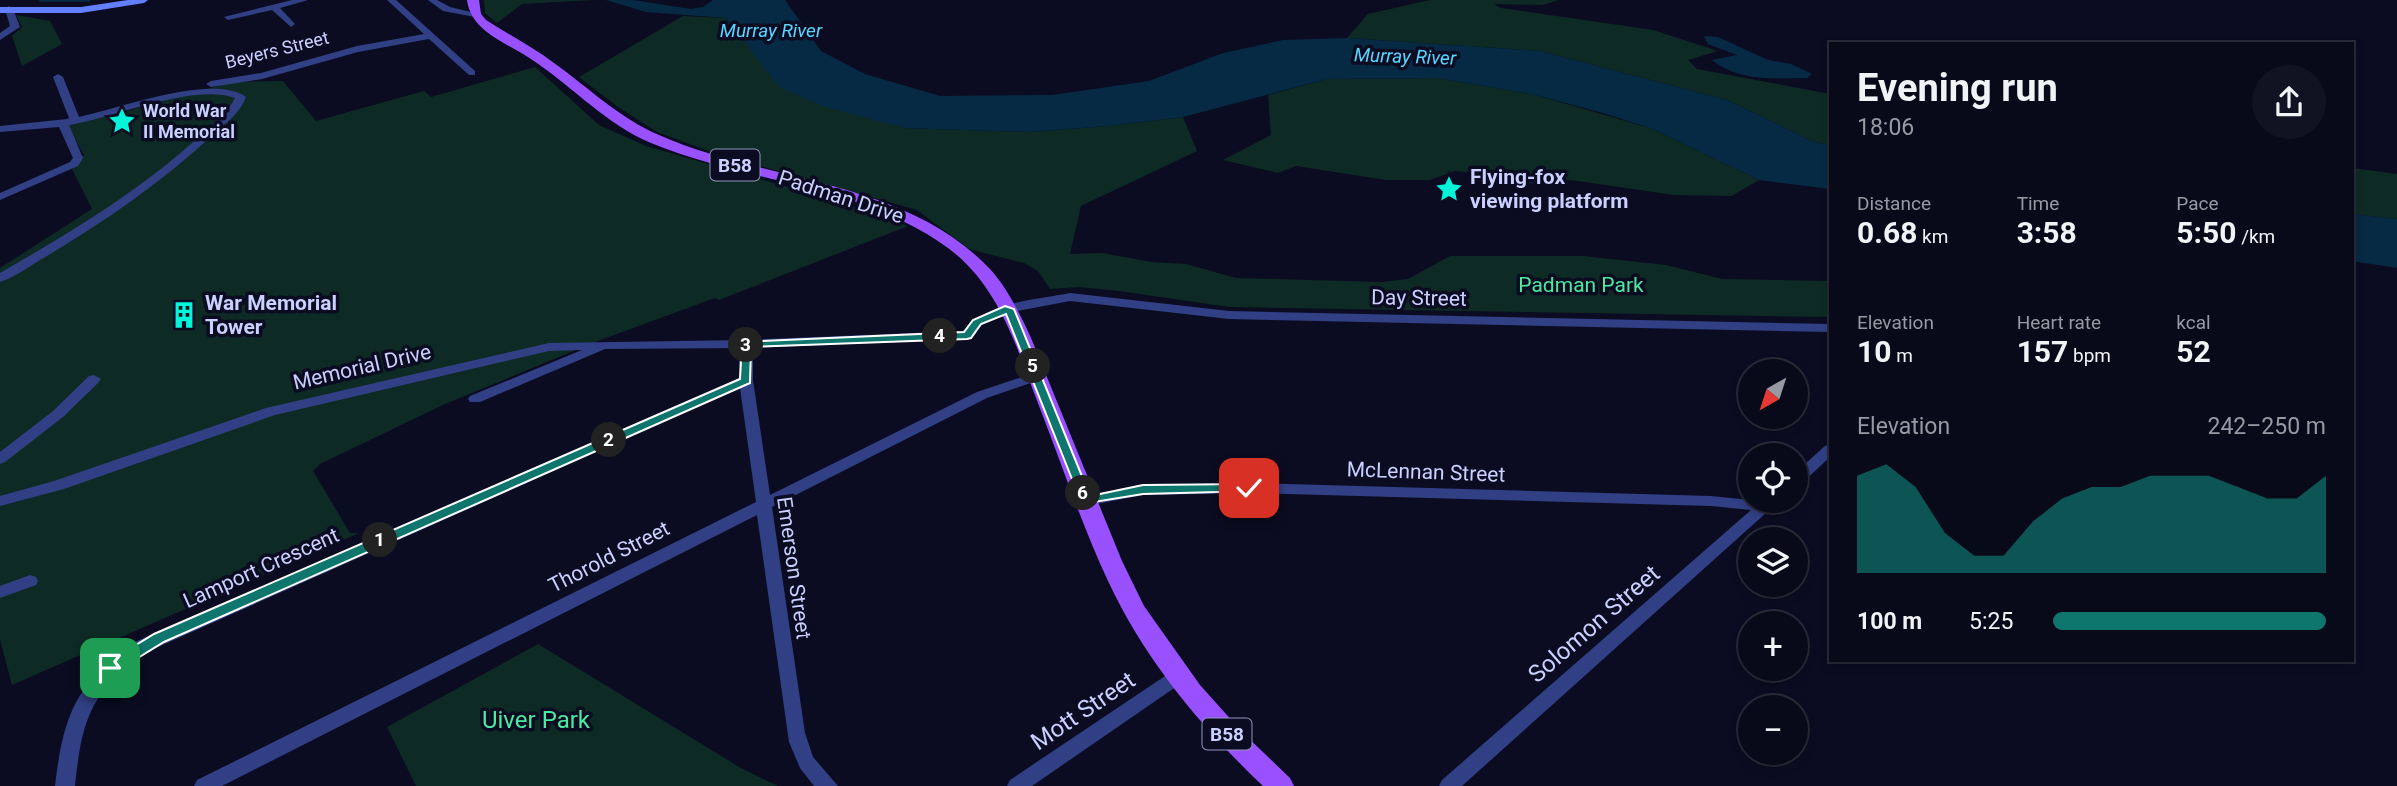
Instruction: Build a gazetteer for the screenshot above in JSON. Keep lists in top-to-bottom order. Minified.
{"streets":{"main road":["B58","Padman Drive"],"street":["Beyers Street","Day Street","Memorial Drive","McLennan Street","Thorold Street","Lamport Crescent","Emerson Street","Solomon Street","Mott Street"]},"crossings":[["Padman Drive","Day Street"],["Padman Drive","McLennan Street"],["Padman Drive","Thorold Street"],["Padman Drive","Mott Street"],["Day Street","Memorial Drive"],["Day Street","Emerson Street"],["Memorial Drive","Emerson Street"],["Thorold Street","Emerson Street"],["Lamport Crescent","Emerson Street"]],"water":["Murray River"],"parks":["Padman Park","Uiver Park"],"places":{"place":["World War II Memorial","Flying-fox viewing platform"],"building":["War Memorial Tower"]},"north":"bottom left","page":{"heading":["Evening run","18:06"],"stats":[["Distance","0.68 km"],["Time","3:58"],["Pace","5:50 /km"],["Elevation","10 m"],["Heart rate","157 bpm"],["kcal","52"]],"pins":["4","3","5","2","6","1"],"map_buttons":["+","−"],"chart":["Elevation","242–250 m"],"list":[{"name":"100 m","note":"5:25"}]}}
